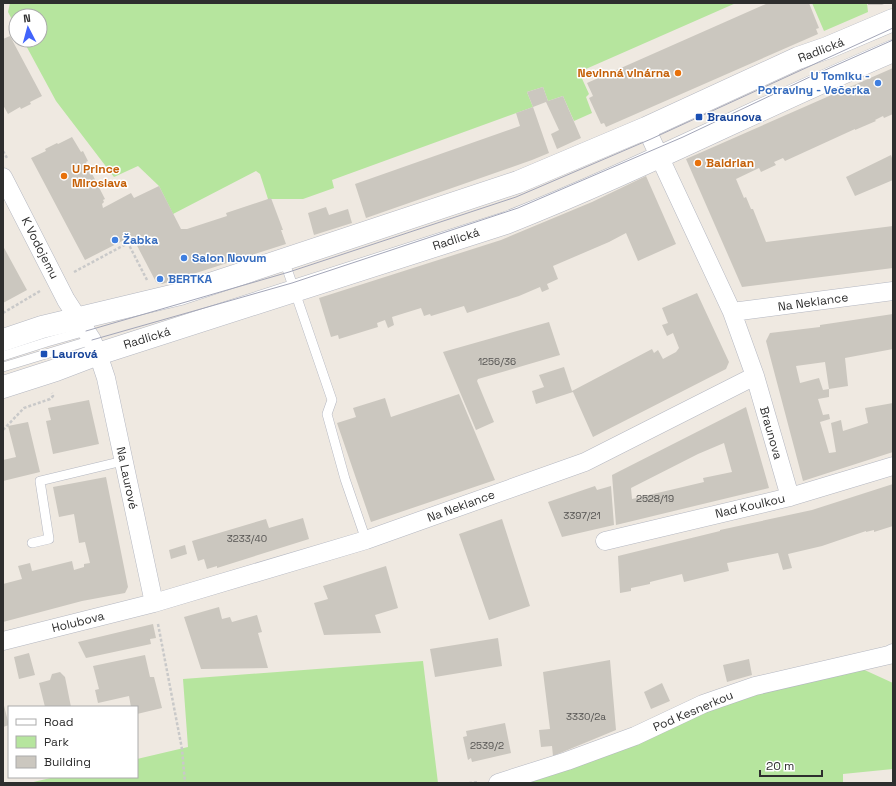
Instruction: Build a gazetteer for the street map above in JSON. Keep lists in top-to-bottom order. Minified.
{"streets":{"main road":["Radlická"],"street":["K Vodojemu","Na Neklance","Braunova","Na Laurové","Nad Koulkou","Holubova","Pod Kesnerkou"]},"crossings":[["Radlická","K Vodojemu"],["Radlická","Braunova"],["Radlická","Na Laurové"],["K Vodojemu","Na Laurové"],["Na Neklance","Braunova"],["Na Neklance","Na Laurové"],["Na Neklance","Holubova"],["Braunova","Nad Koulkou"],["Na Laurové","Holubova"]],"places":{"other":["Nevinná vinárna","U Tomiku - Potraviny - Večerka","Baldrian","U Prince Miroslava","Žabka","Salon Novum","BERTKA"],"transit":["Braunova","Laurová"]},"house_numbers":["1256/36","2528/19","3397/21","3233/40","3330/2a","2539/2"],"legend":["Road","Park","Building"],"scale_bar":"20 m","north":"top"}
